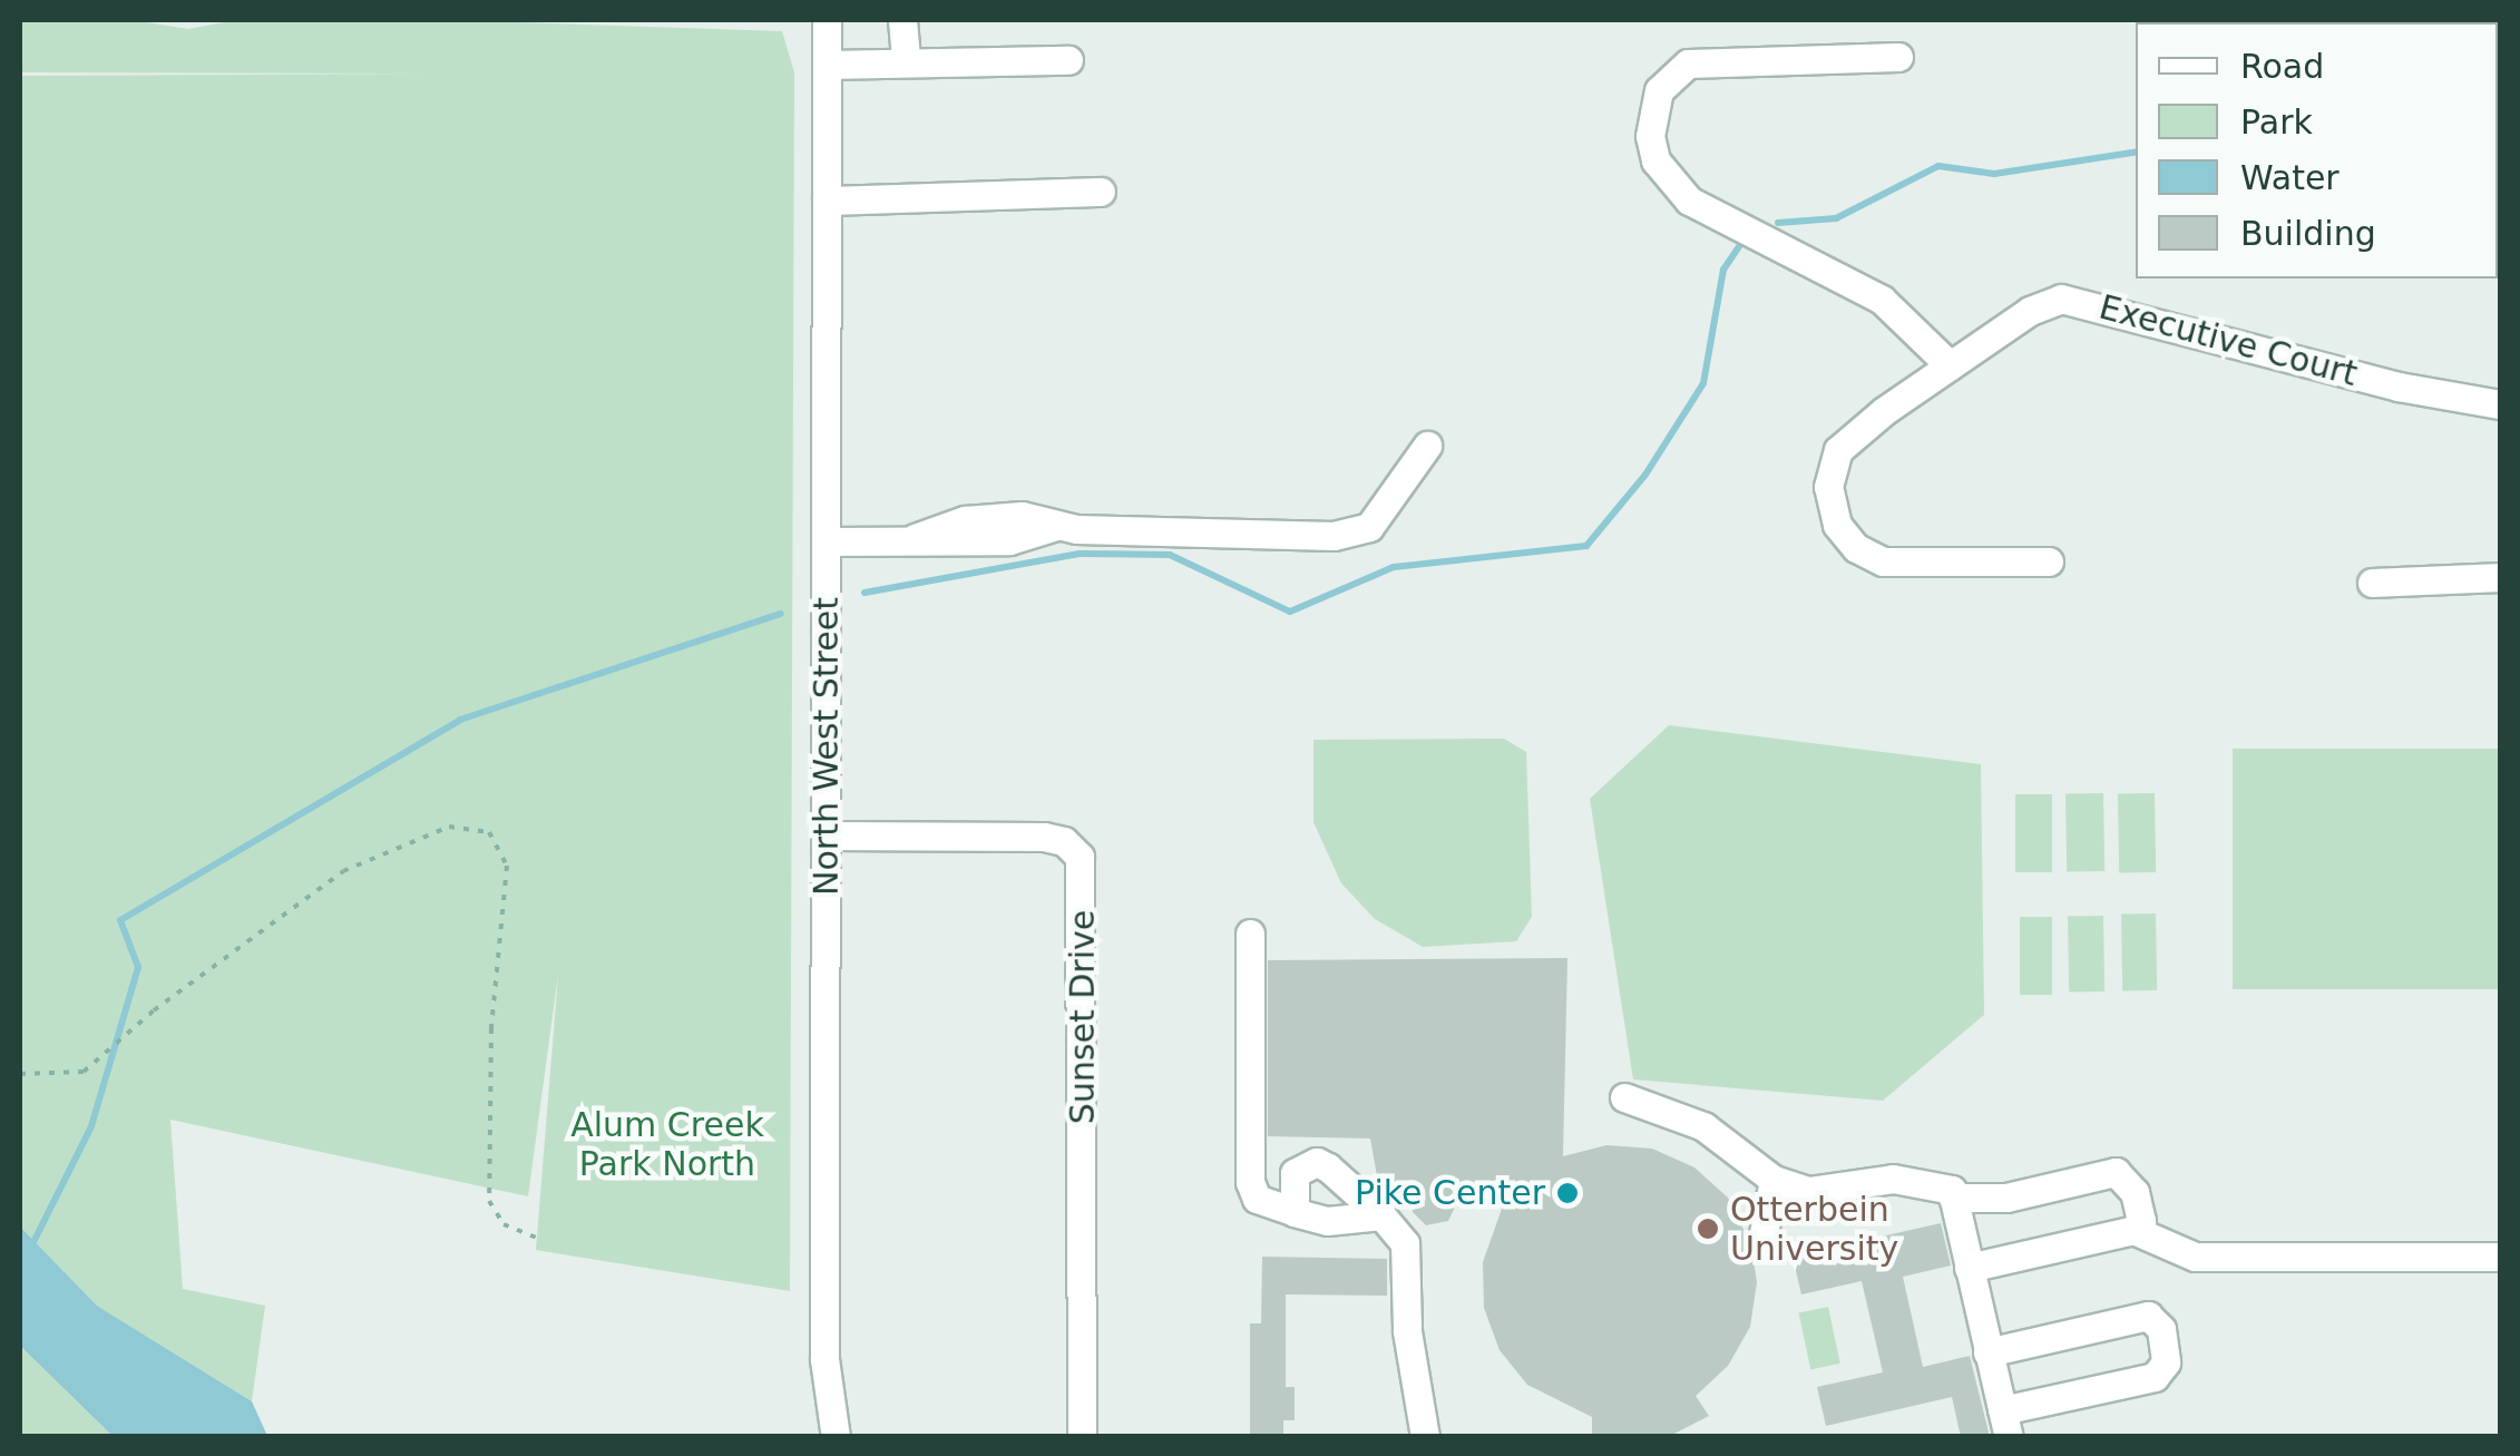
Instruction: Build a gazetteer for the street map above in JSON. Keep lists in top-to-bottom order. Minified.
{"streets":{"street":["Executive Court","North West Street","Sunset Drive"]},"crossings":[["North West Street","Sunset Drive"]],"parks":["Alum Creek Park North"],"places":["Pike Center","Otterbein University"],"legend":["Road","Park","Water","Building"]}
